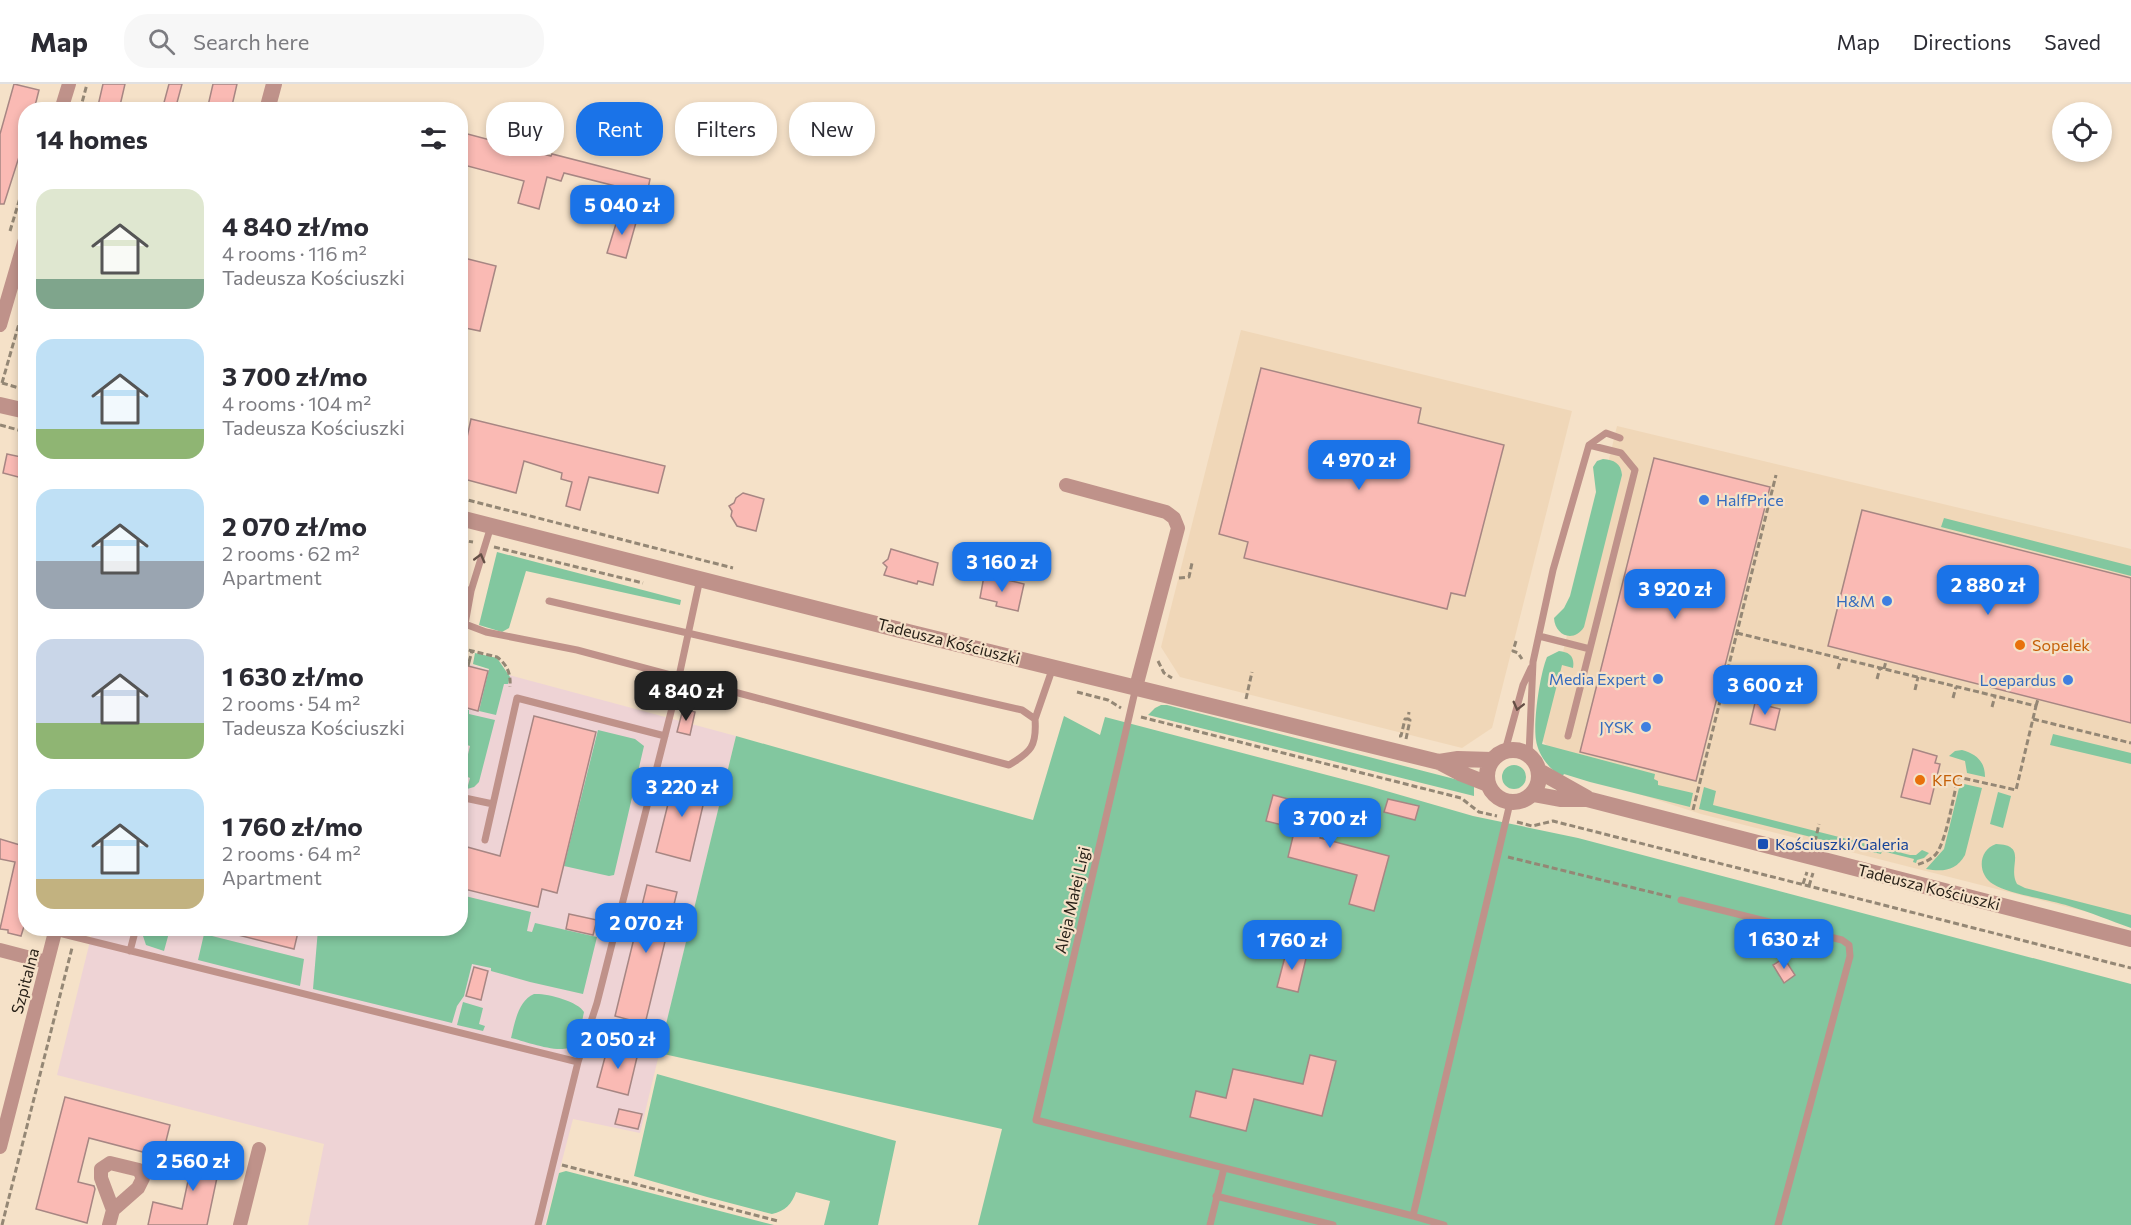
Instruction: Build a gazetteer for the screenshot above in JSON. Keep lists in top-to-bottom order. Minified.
{"streets":{"street":["Tadeusza Kościuszki","Szpitalna"],"lane":["Aleja Małej Ligi"]},"crossings":[["Tadeusza Kościuszki","Aleja Małej Ligi"]],"places":{"other":["HalfPrice","H&M","Sopelek","Media Expert","Loepardus","JYSK","KFC"],"transit":["Kościuszki/Galeria"]},"page":{"header":"Map","search":"Search here","nav":["Map","Directions","Saved"],"chip":["Buy","Rent","Filters","New"],"heading":"14 homes","list":[{"name":"4 840 zł/mo","note":"4 rooms · 116 m² · Tadeusza Kościuszki"},{"name":"3 700 zł/mo","note":"4 rooms · 104 m² · Tadeusza Kościuszki"},{"name":"2 070 zł/mo","note":"2 rooms · 62 m² · Apartment"},{"name":"1 630 zł/mo","note":"2 rooms · 54 m² · Tadeusza Kościuszki"},{"name":"1 760 zł/mo","note":"2 rooms · 64 m² · Apartment"}],"price":["5 040 zł","4 970 zł","3 160 zł","2 880 zł","3 920 zł","3 600 zł","4 840 zł","3 220 zł","3 700 zł","2 070 zł","1 630 zł","1 760 zł","2 050 zł","2 560 zł"]}}
